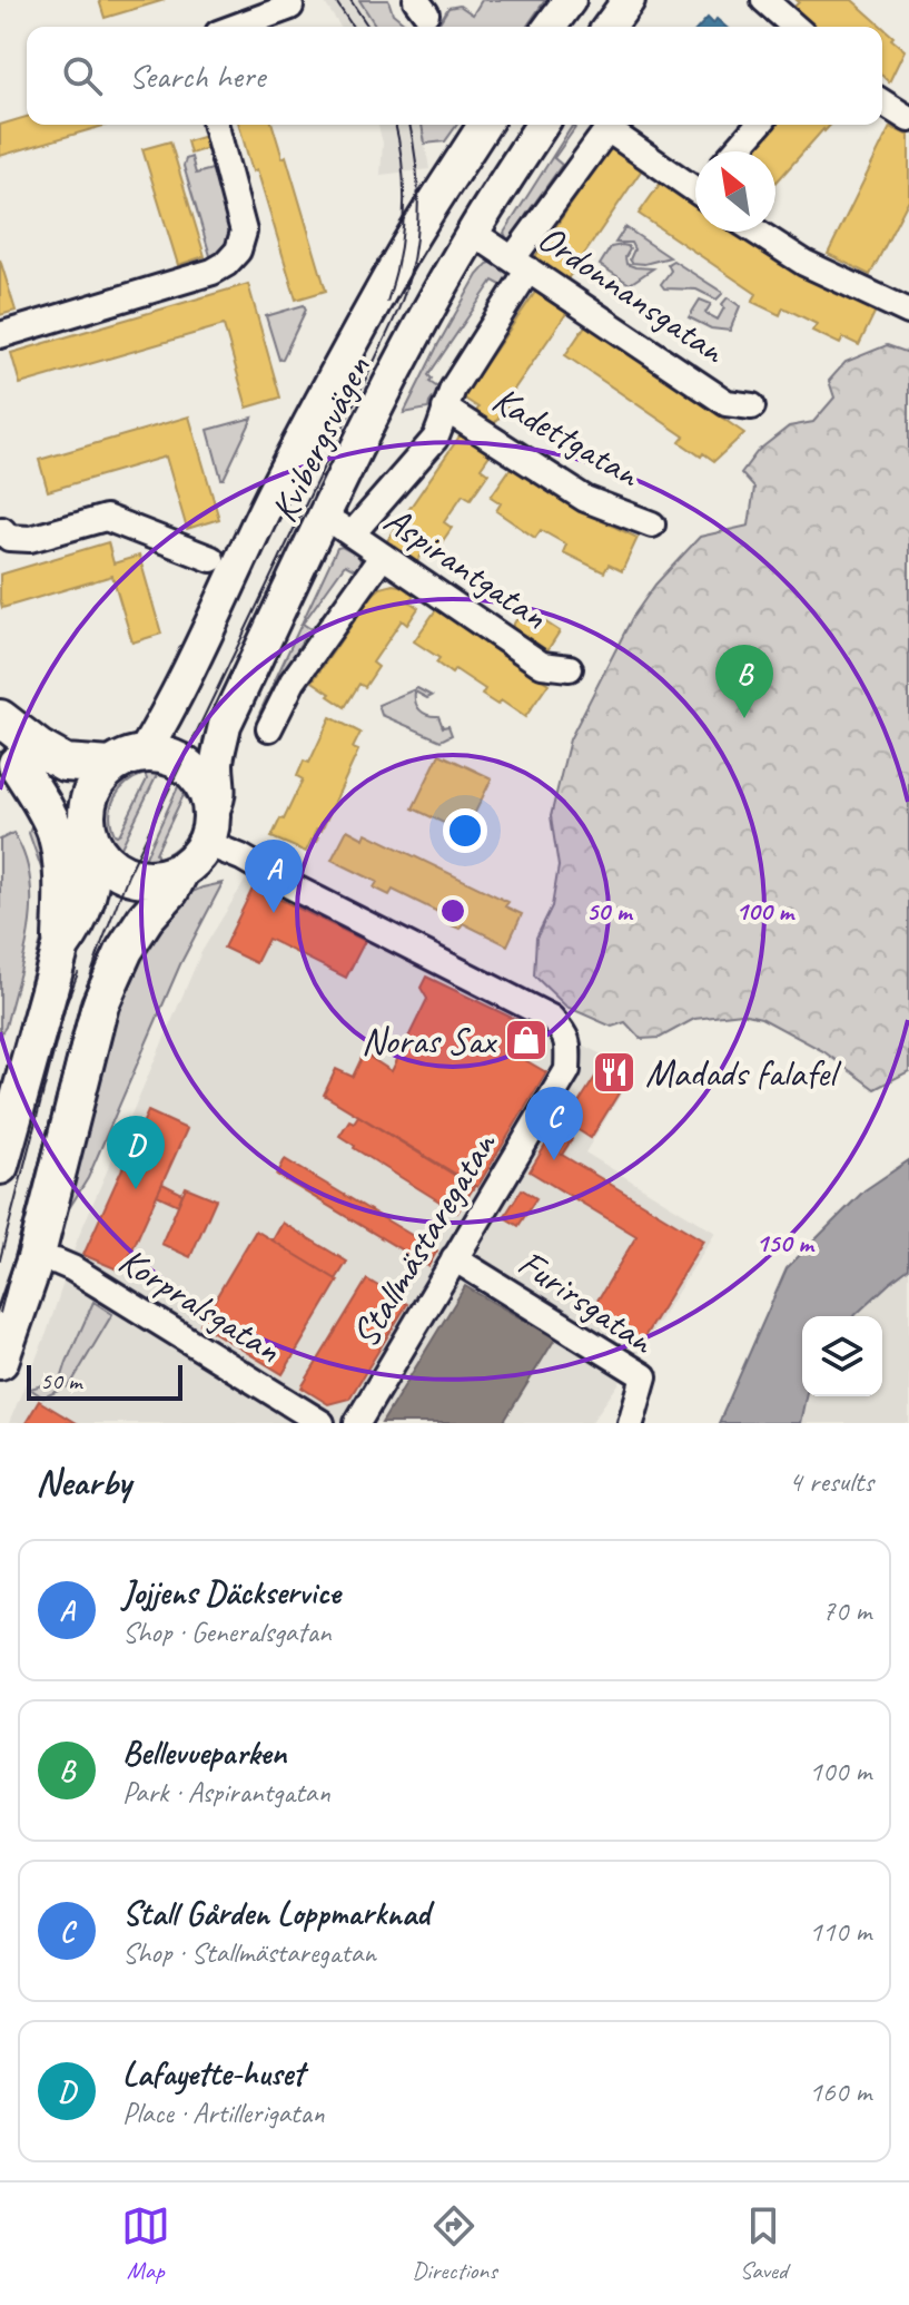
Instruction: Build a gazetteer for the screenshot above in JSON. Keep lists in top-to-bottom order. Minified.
{"streets":{"street":["Ordonnansgatan","Kadettgatan","Kvibergsvägen","Aspirantgatan","Stallmästaregatan","Furirsgatan","Korpralsgatan"]},"crossings":[["Ordonnansgatan","Kvibergsvägen"],["Kvibergsvägen","Aspirantgatan"],["Kvibergsvägen","Stallmästaregatan"],["Stallmästaregatan","Furirsgatan"]],"places":{"shop":["Noras Sax"],"restaurant":["Madads falafel"]},"scale_bar":"50 m","north":"top left","page":{"search":"Search here","pins":["B","A","C","D"],"scale":"50 m","heading":["Nearby","4 results"],"list":[{"mark":"A","name":"Jojjens Däckservice","note":"Shop · Generalsgatan","value":"70 m"},{"mark":"B","name":"Bellevueparken","note":"Park · Aspirantgatan","value":"100 m"},{"mark":"C","name":"Stall Gården Loppmarknad","note":"Shop · Stallmästaregatan","value":"110 m"},{"mark":"D","name":"Lafayette-huset","note":"Place · Artillerigatan","value":"160 m"}],"nav":["Map","Directions","Saved"]},"rings":["50 m","100 m","150 m"]}
